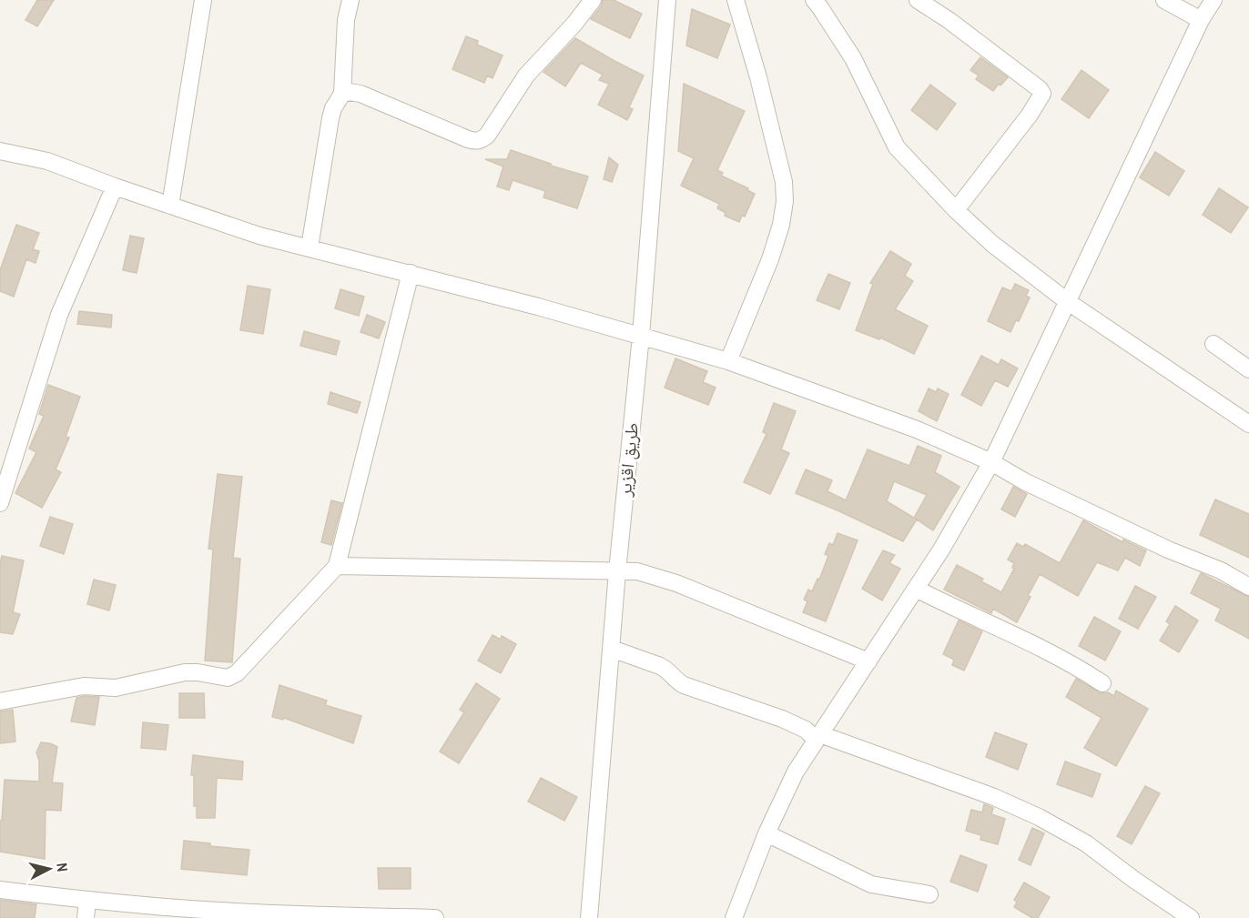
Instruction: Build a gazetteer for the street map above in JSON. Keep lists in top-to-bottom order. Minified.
{"streets":{"street":["طريق اقزير"]},"north":"right"}
